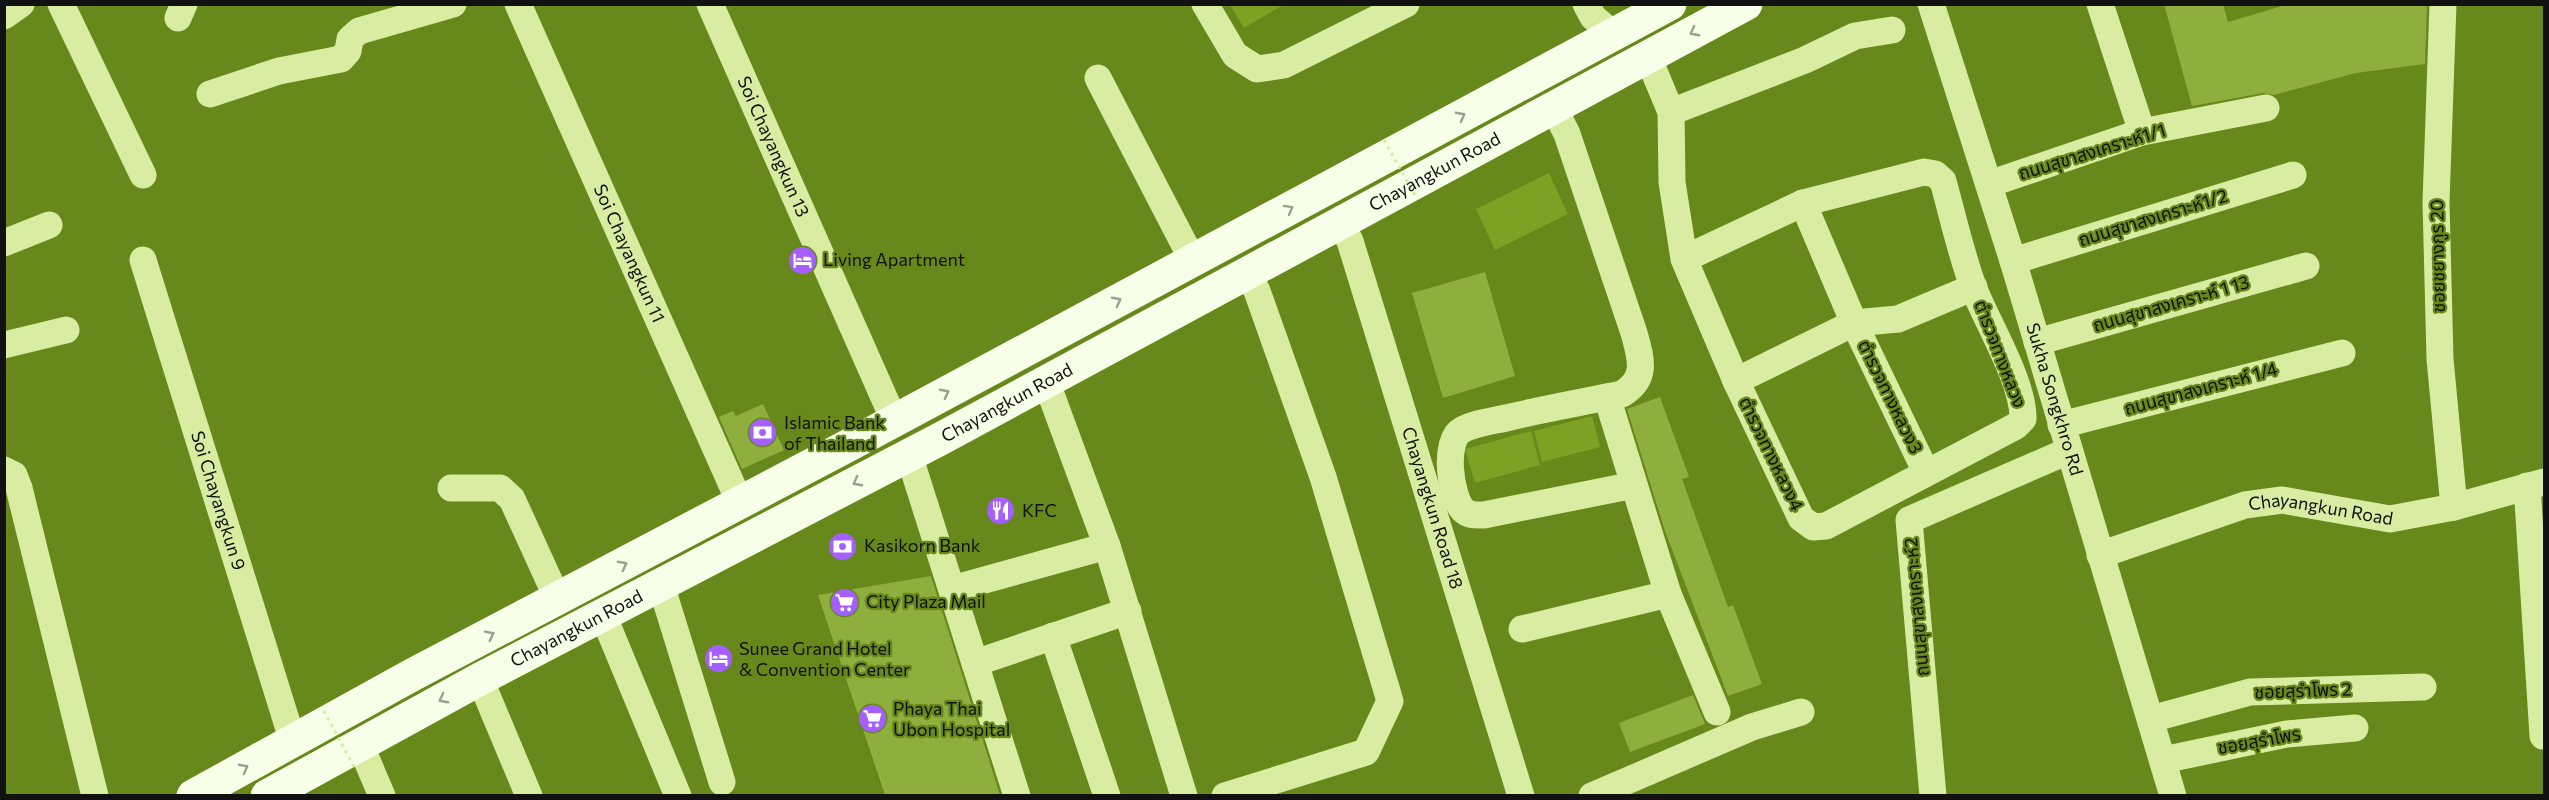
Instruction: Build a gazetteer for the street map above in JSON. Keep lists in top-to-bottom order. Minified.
{"streets":{"main road":["Chayangkun Road"],"street":["Soi Chayangkun 13","ถนนสุขาสงเคราะห์1/1","ถนนสุขาสงเคราะห์1/2","Soi Chayangkun 11","ชอยชยางกูร 20","ถนนสุขาสงเคราะห์ 1 13","ตำรวจทางหลวง","ถนนสุขาสงเคราะห์ 1/4","ตำรวจทางหลวง3","Sukha Songkhro Rd","ตำรวจทางหลวง4","Soi Chayangkun 9","Chayangkun Road 18","ถนนสุขาสงเคราะห์2","ชอยสุรำโพร 2","ชอยสุรำโพร"]},"crossings":[["Soi Chayangkun 13","Chayangkun Road"],["ถนนสุขาสงเคราะห์1/1","Sukha Songkhro Rd"],["Chayangkun Road","Soi Chayangkun 11"],["Chayangkun Road","ชอยชยางกูร 20"],["Chayangkun Road","Sukha Songkhro Rd"],["Chayangkun Road","Soi Chayangkun 9"],["Chayangkun Road","Chayangkun Road 18"],["ถนนสุขาสงเคราะห์1/2","Sukha Songkhro Rd"],["ถนนสุขาสงเคราะห์ 1 13","Sukha Songkhro Rd"],["ตำรวจทางหลวง","ตำรวจทางหลวง3"],["ตำรวจทางหลวง","ตำรวจทางหลวง4"],["ถนนสุขาสงเคราะห์ 1/4","Sukha Songkhro Rd"],["ถนนสุขาสงเคราะห์ 1/4","ถนนสุขาสงเคราะห์2"],["ตำรวจทางหลวง3","ตำรวจทางหลวง4"],["Sukha Songkhro Rd","ถนนสุขาสงเคราะห์2"],["Sukha Songkhro Rd","ชอยสุรำโพร 2"],["Sukha Songkhro Rd","ชอยสุรำโพร"]],"places":{"hotel":["Living Apartment","Sunee Grand Hotel & Convention Center"],"bank":["Islamic Bank of Thailand","Kasikorn Bank"],"restaurant":["KFC"],"supermarket":["City Plaza Mail","Phaya Thai Ubon Hospital"]}}
